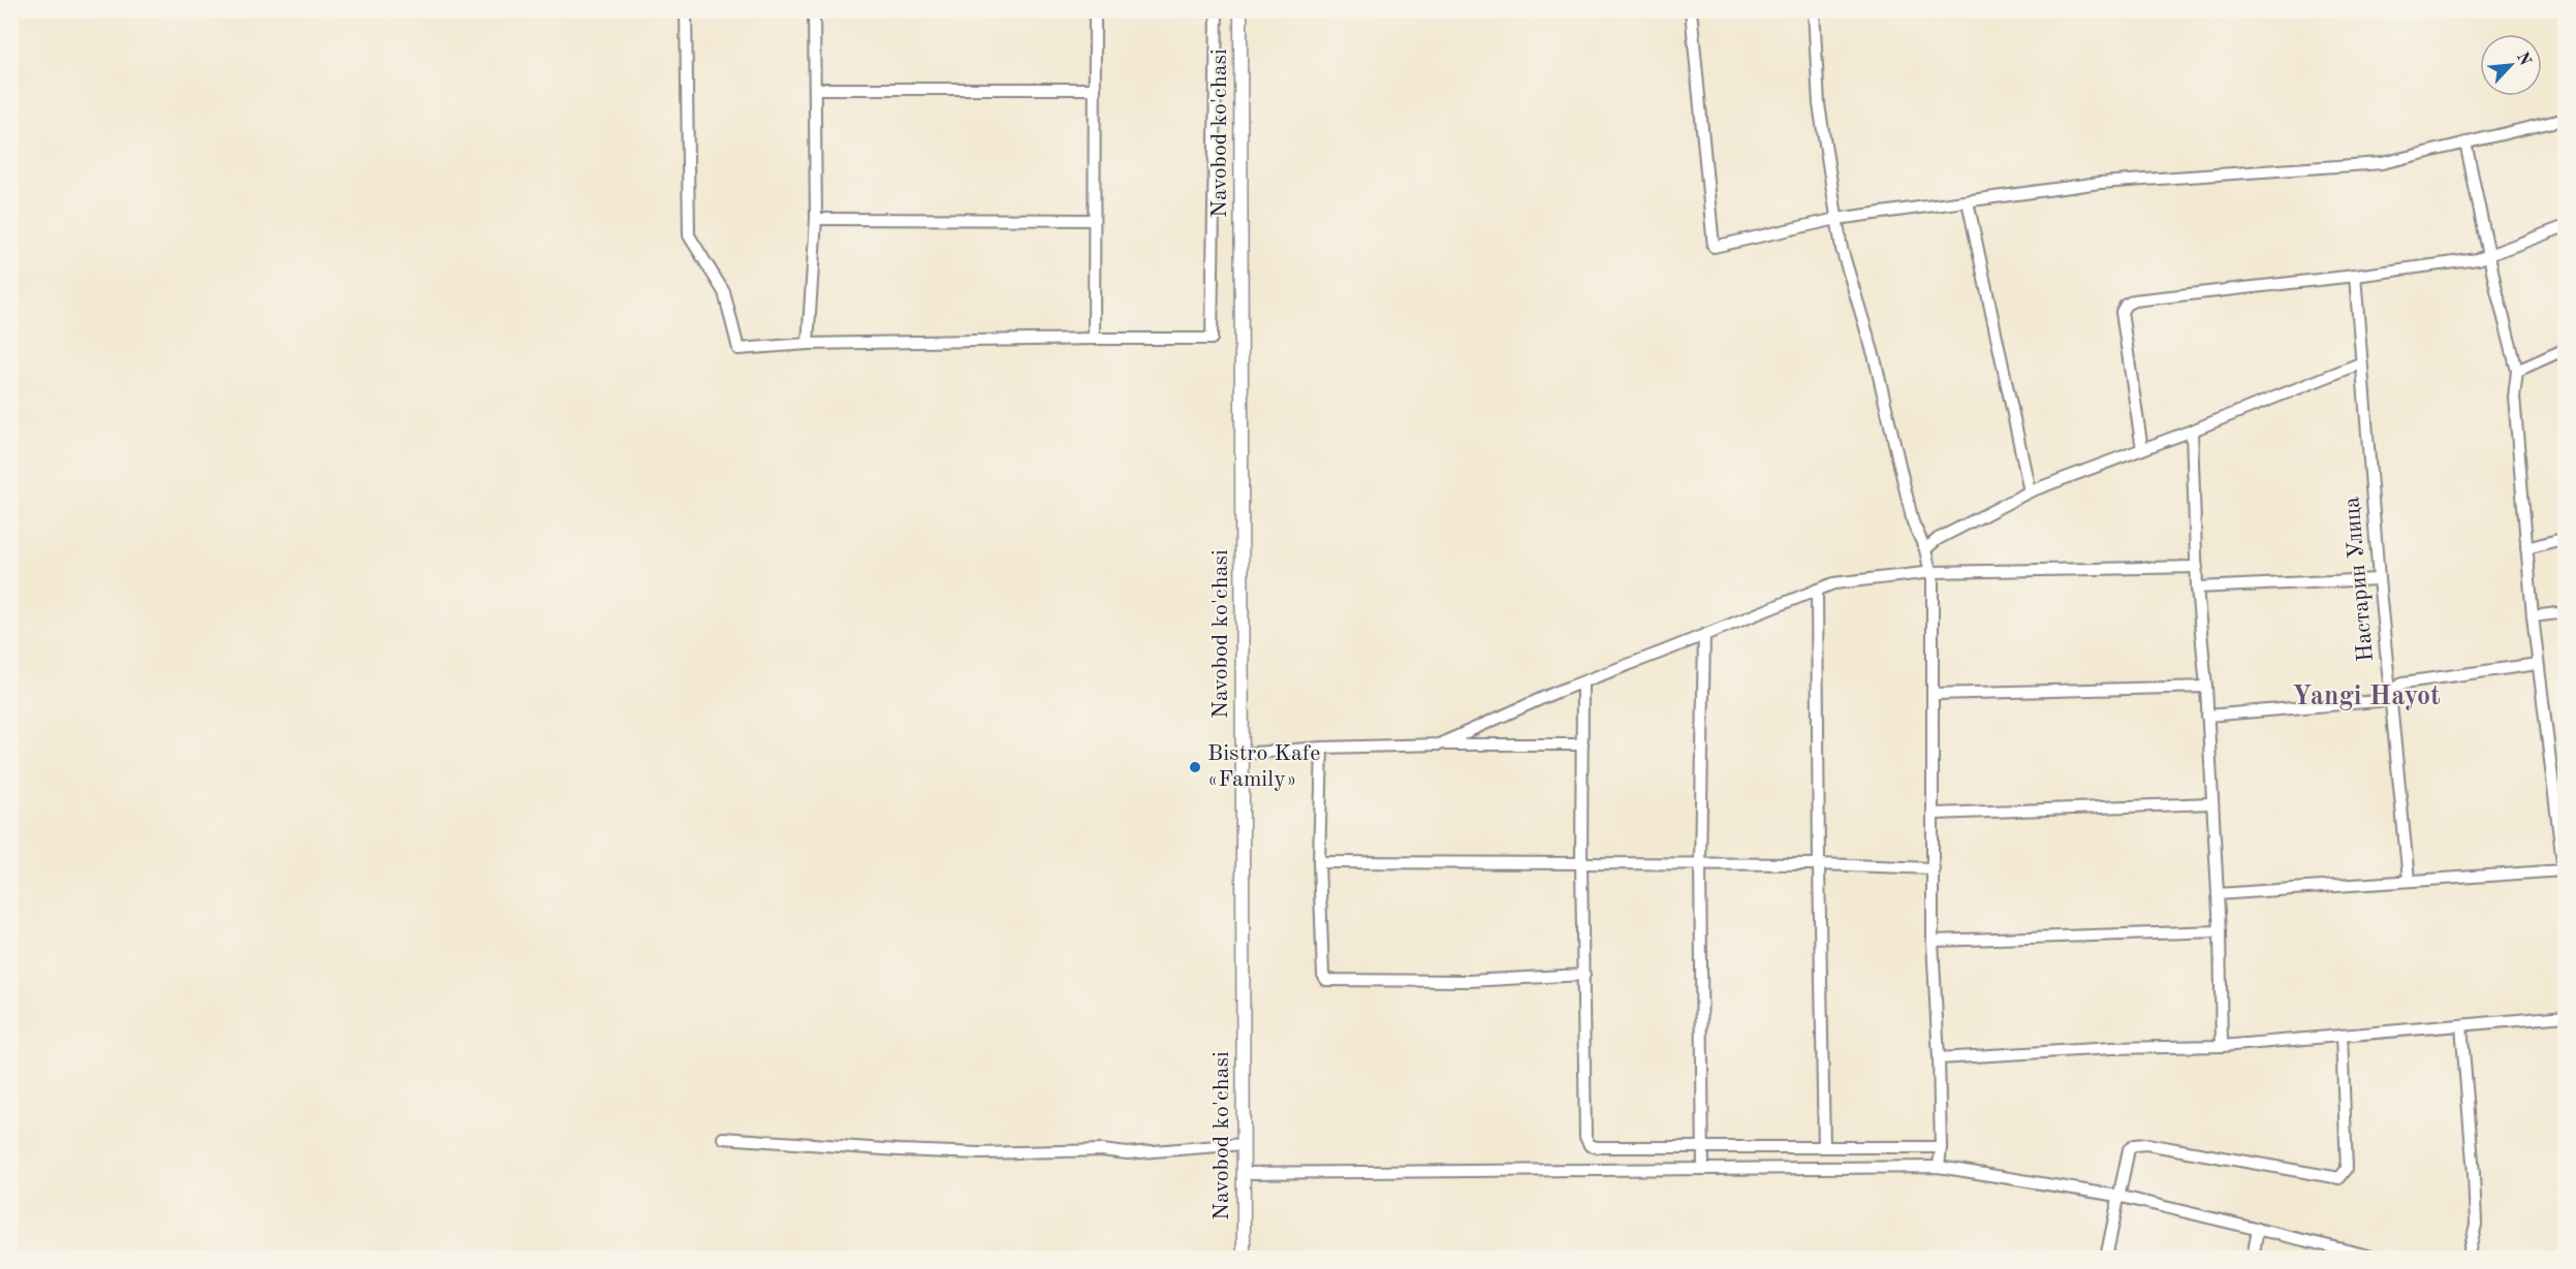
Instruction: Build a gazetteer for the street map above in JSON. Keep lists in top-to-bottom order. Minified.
{"streets":{"street":["Navobod ko'chasi","Настарин Улица"]},"districts":["Yangi Hayot"],"places":["Bistro Kafe «Family»"],"north":"top right"}
